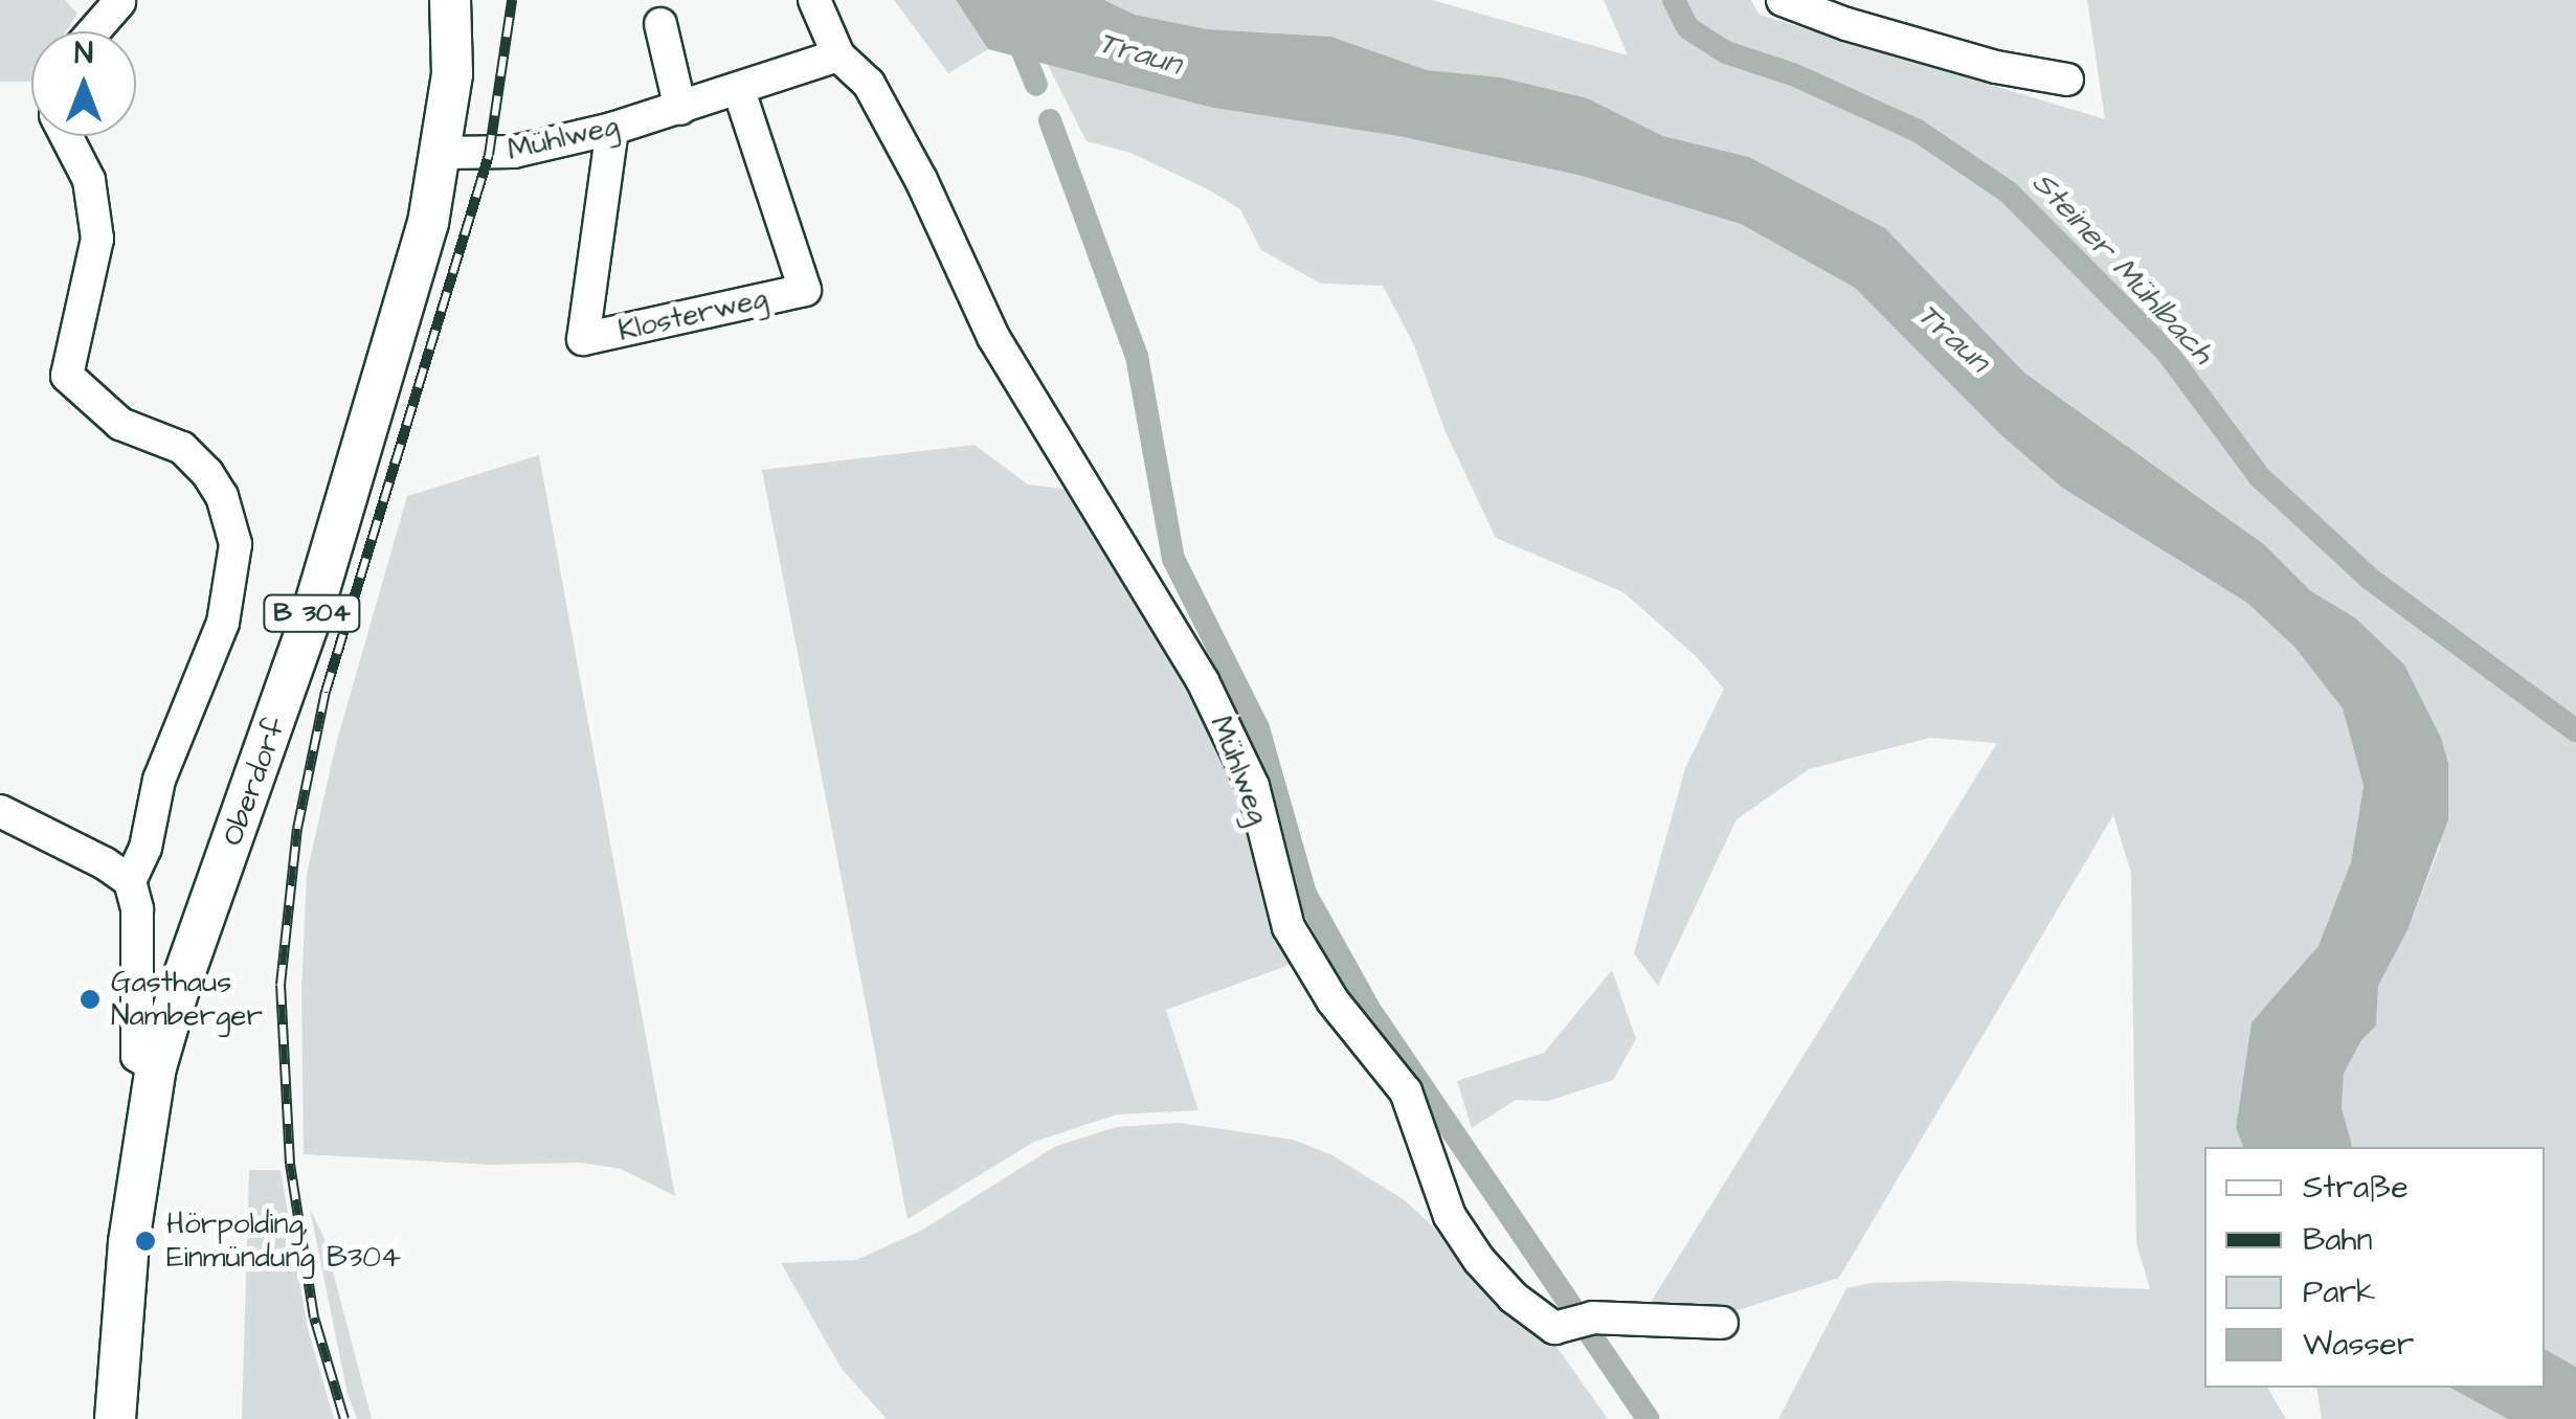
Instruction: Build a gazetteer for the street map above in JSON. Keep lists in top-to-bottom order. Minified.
{"streets":{"main road":["B 304","Oberdorf"],"street":["Mühlweg","Klosterweg"]},"crossings":[["Mühlweg","Klosterweg"],["Mühlweg","B 304"],["Mühlweg","Oberdorf"],["B 304","Oberdorf"]],"water":["Traun","Steiner Mühlbach"],"places":["Gasthaus Namberger","Hörpolding, Einmündung B304"],"legend":["Straße","Bahn","Park","Wasser"],"north":"top"}
